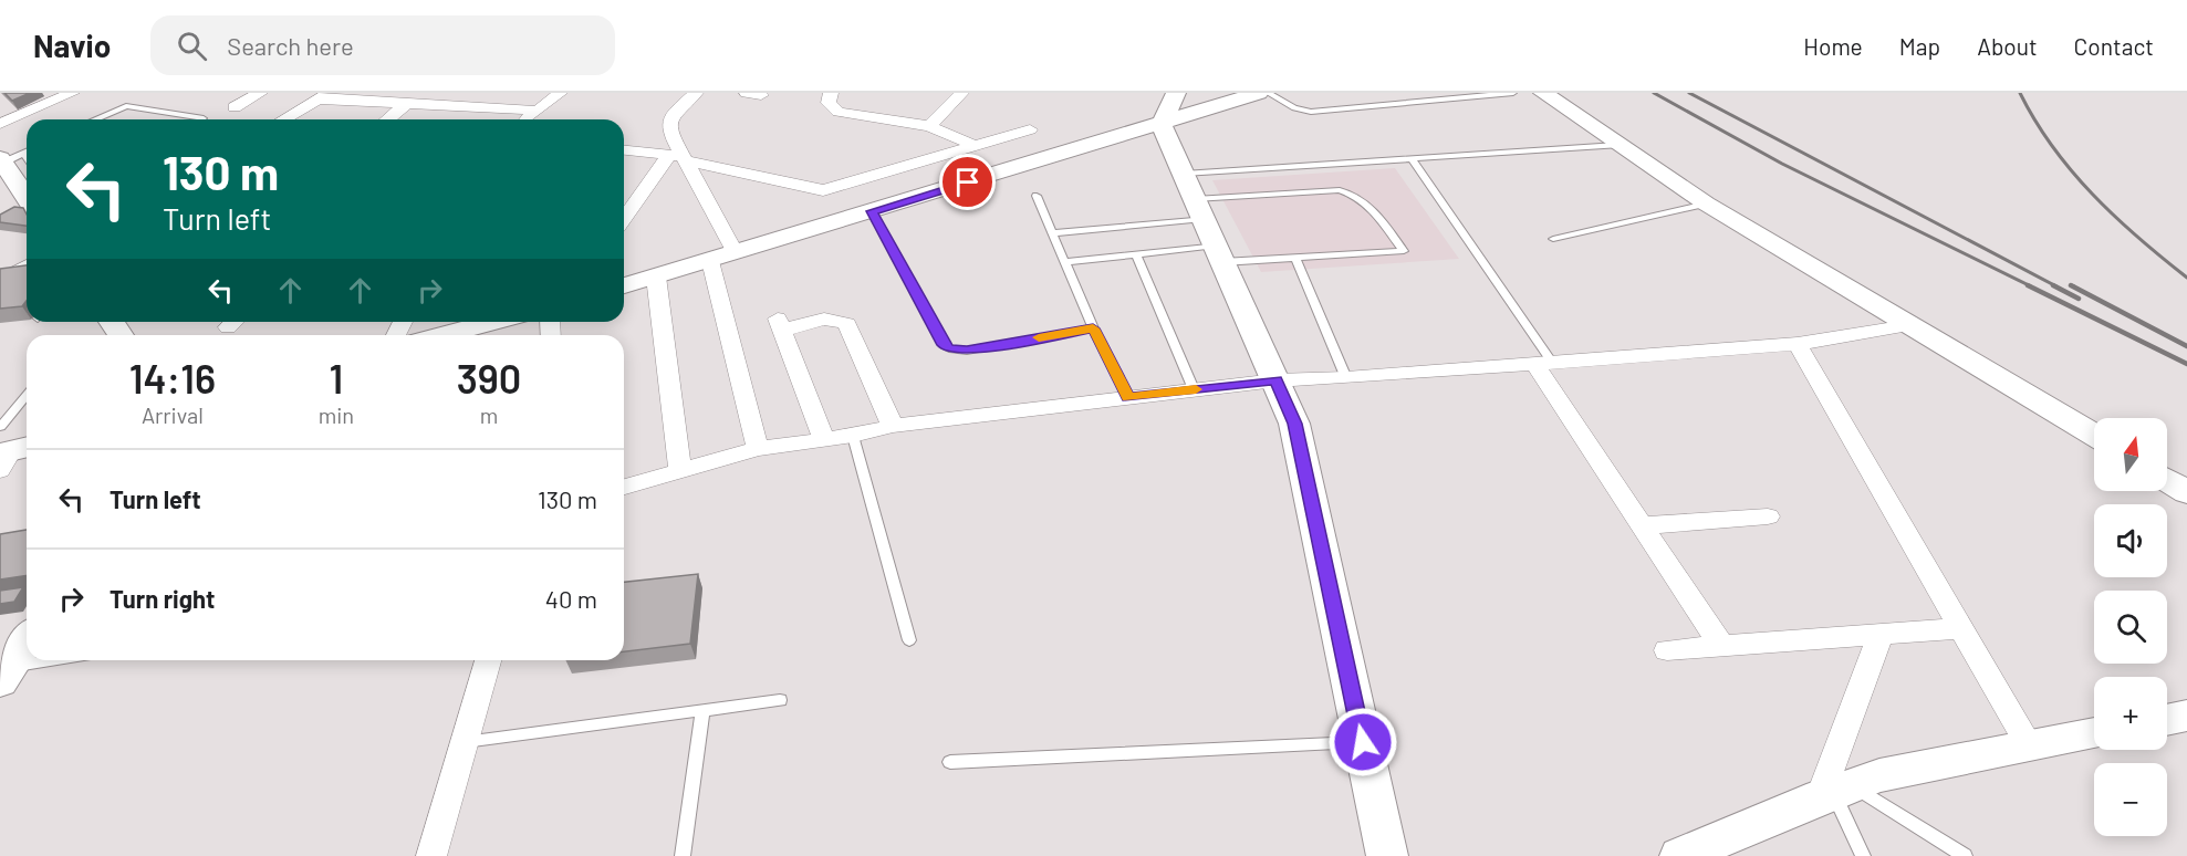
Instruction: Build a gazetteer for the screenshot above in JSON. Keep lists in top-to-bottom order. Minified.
{"north":"top","page":{"header":"Navio","search":"Search here","nav":["Home","Map","About","Contact"],"turn":["130 m","Turn left"],"eta":["14:16","Arrival","1","min","390","m"],"map_buttons":["+","−"],"list":[{"name":"Turn left","value":"130 m"},{"name":"Turn right","value":"40 m"}]}}
